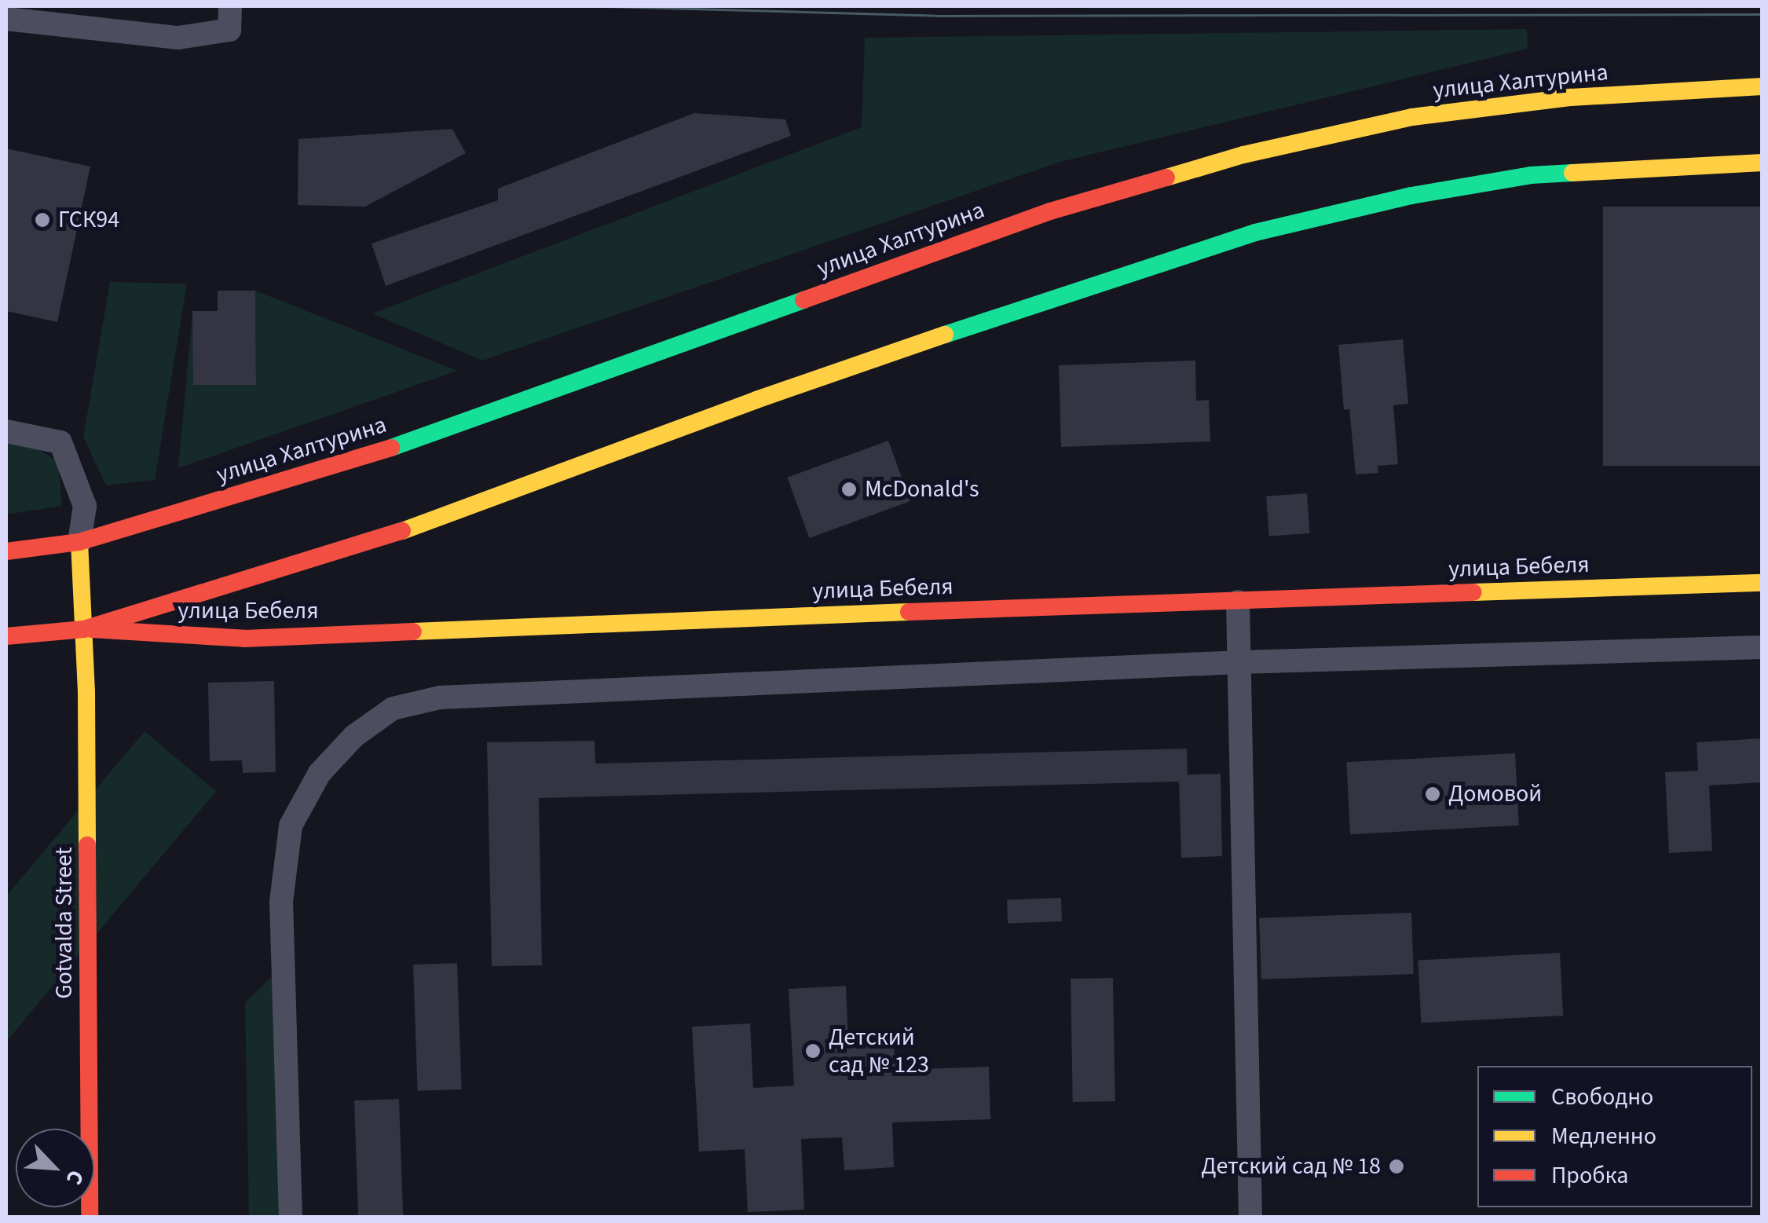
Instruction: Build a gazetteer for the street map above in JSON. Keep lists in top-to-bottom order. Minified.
{"streets":{"main road":["улица Халтурина","улица Бебеля","Gotvalda Street"]},"crossings":[["улица Халтурина","Gotvalda Street"],["улица Бебеля","Gotvalda Street"]],"places":["ГСК94","McDonald's","Домовой","Детский сад № 123","Детский сад № 18"],"legend":["Свободно","Медленно","Пробка"],"north":"bottom right"}
